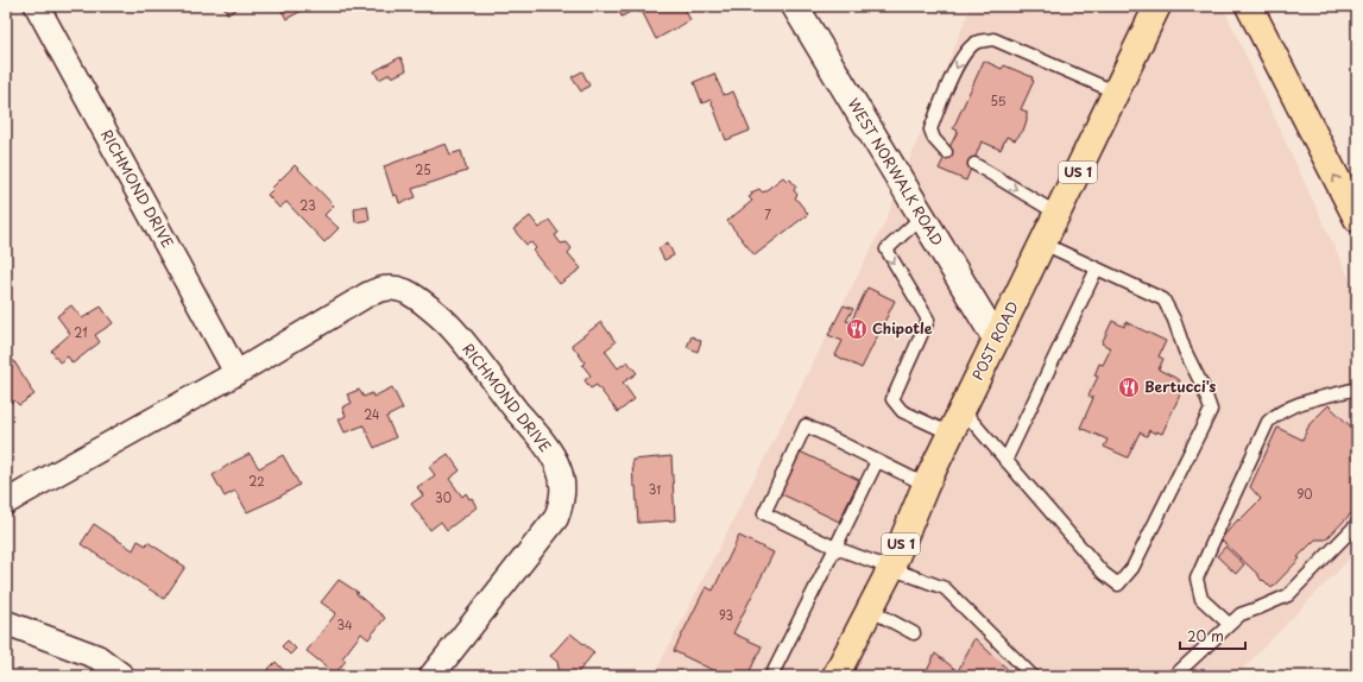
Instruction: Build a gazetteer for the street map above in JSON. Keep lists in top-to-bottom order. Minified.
{"streets":{"main road":["WEST NORWALK ROAD","US 1","POST ROAD"],"street":["RICHMOND DRIVE"]},"crossings":[["WEST NORWALK ROAD","POST ROAD"]],"places":{"restaurant":["Chipotle","Bertucci's"]},"house_numbers":["55","25","23","7","21","24","22","31","90","30","93","34"],"scale_bar":"20 m"}
